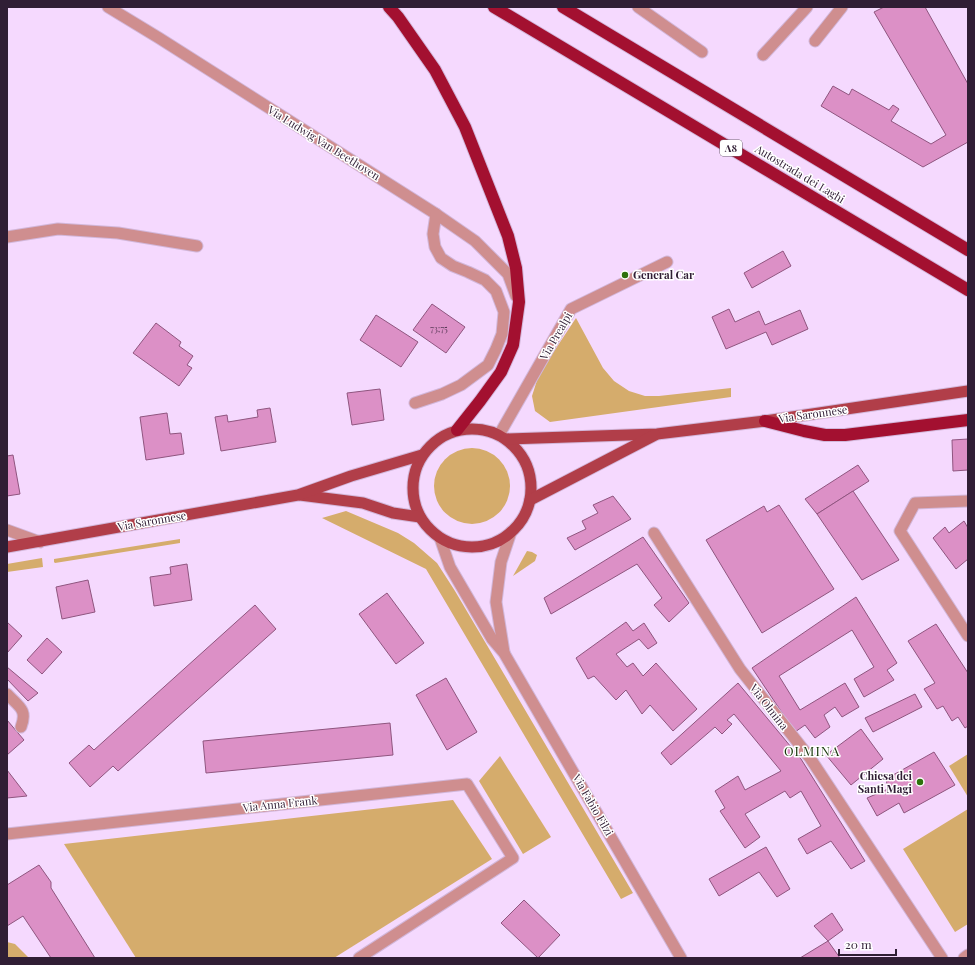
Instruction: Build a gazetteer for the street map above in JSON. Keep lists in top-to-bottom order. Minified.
{"streets":{"highway":["A8","Autostrada dei Laghi"],"main road":["Via Saronnese"],"street":["Via Ludwig Van Beethoven","Via Prealpi","Via Olmina","Via Anna Frank","Via Fabio Filzi"]},"crossings":[["Via Prealpi","Via Saronnese"],["Via Prealpi","Via Fabio Filzi"],["Via Saronnese","Via Fabio Filzi"]],"districts":["OLMINA"],"places":["General Car","Chiesa dei Santi Magi"],"house_numbers":["73;75"],"scale_bar":"20 m"}
